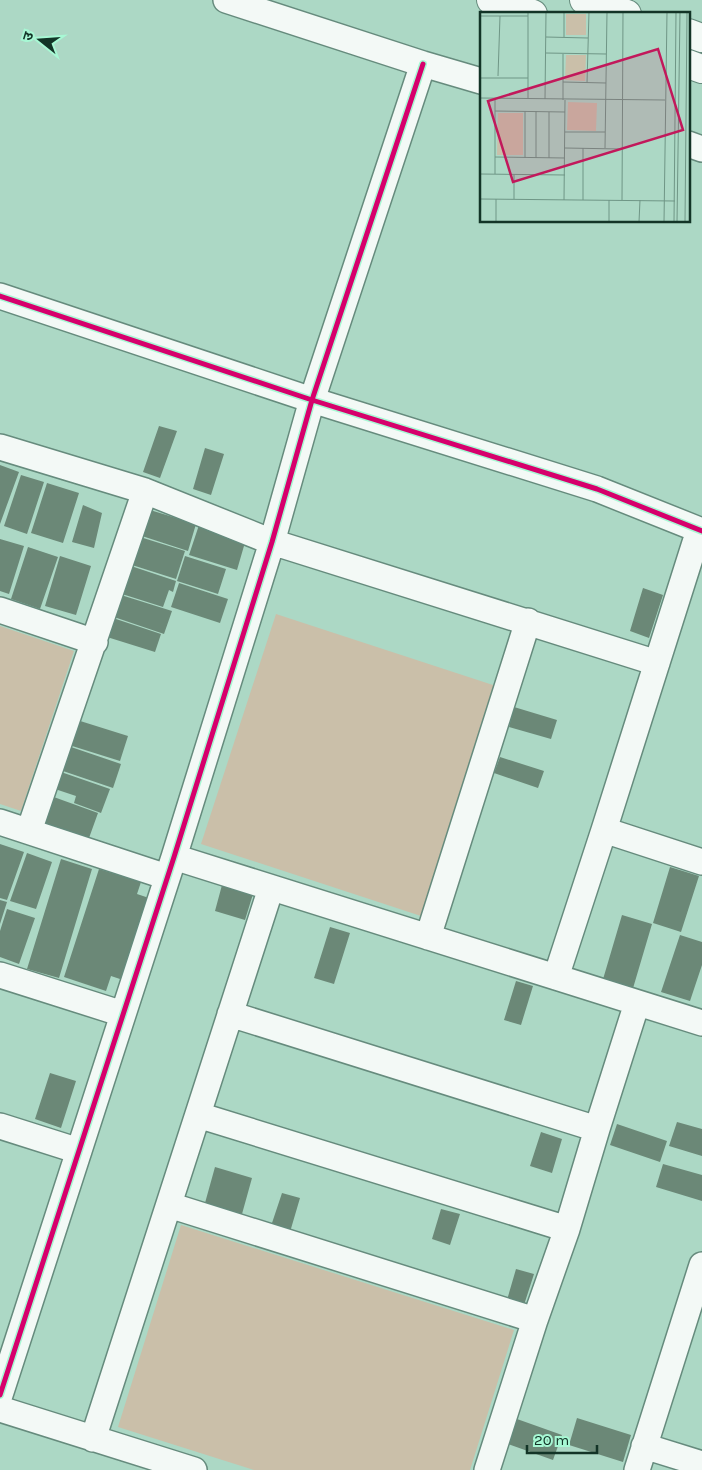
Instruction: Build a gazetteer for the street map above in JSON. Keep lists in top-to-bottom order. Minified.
{"scale_bar":"20 m","north":"left"}
